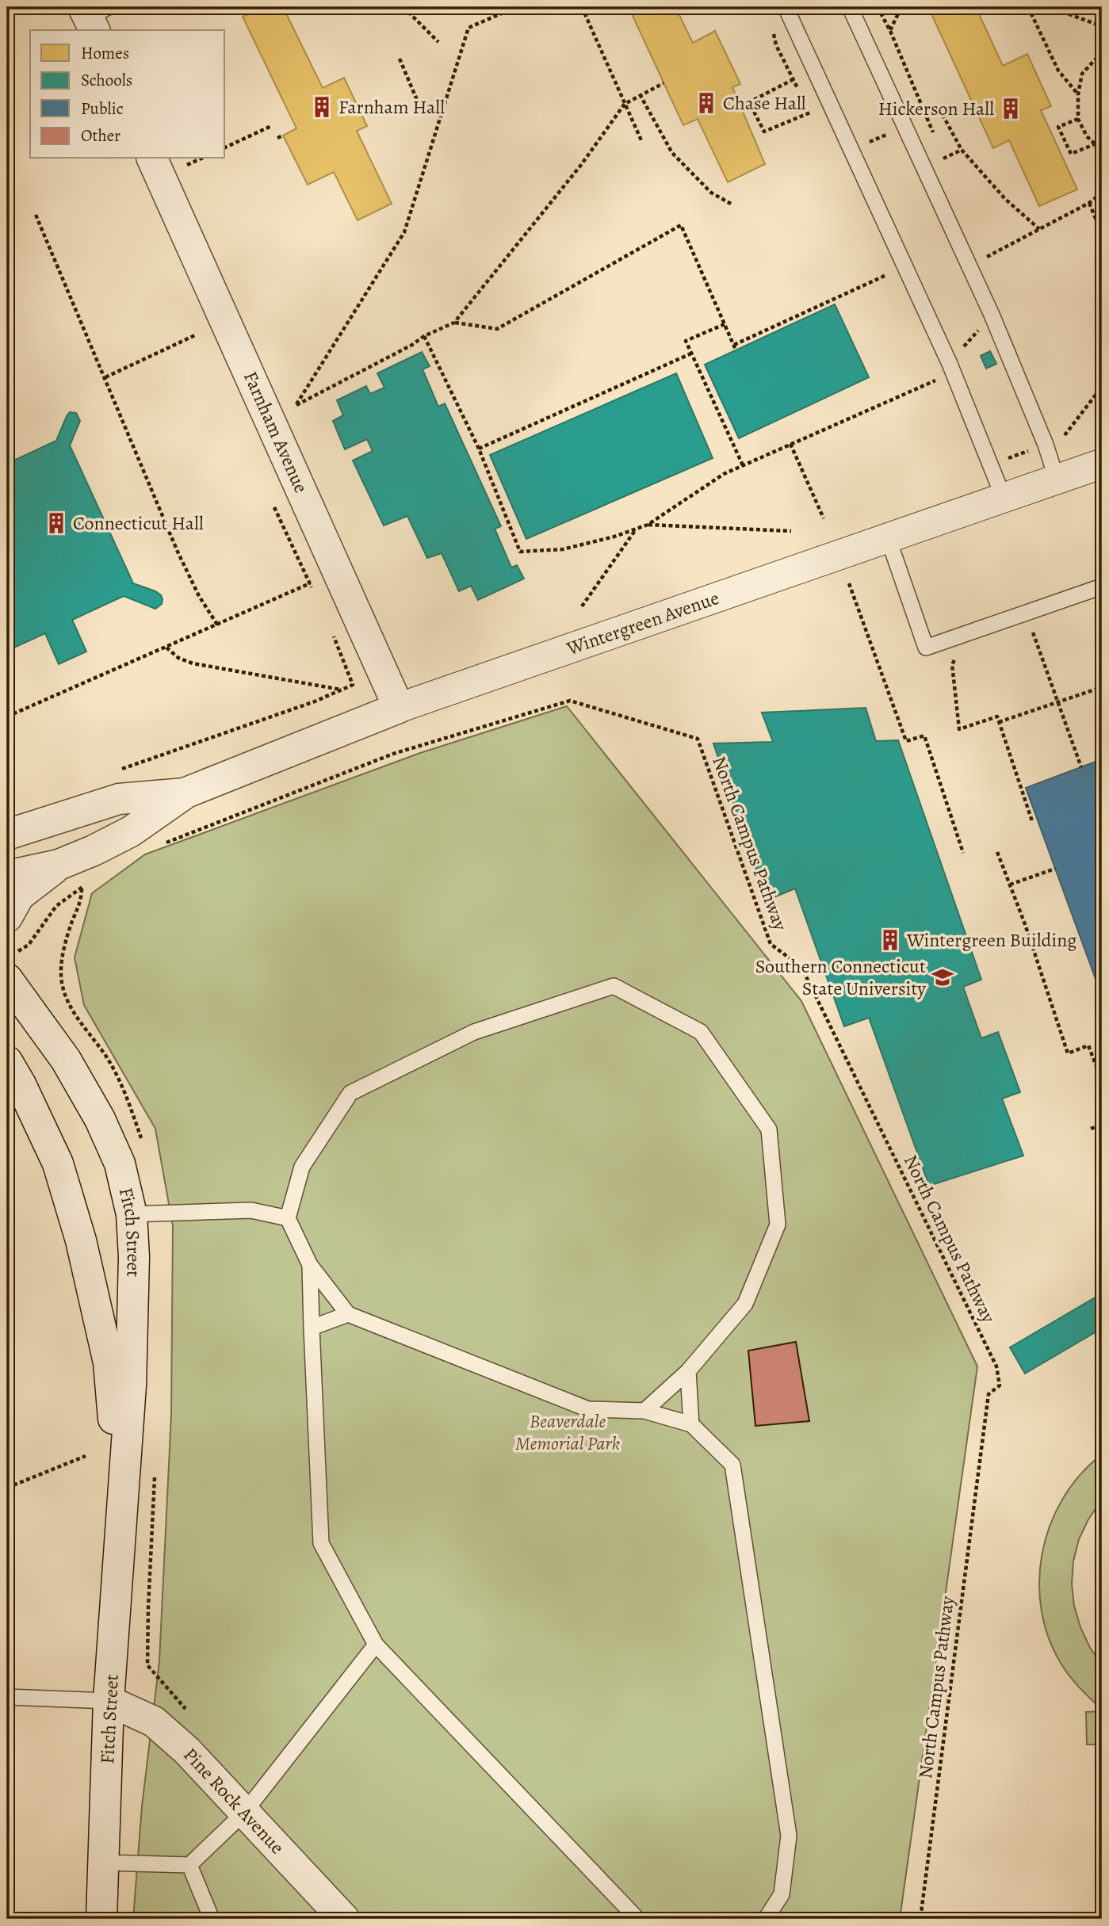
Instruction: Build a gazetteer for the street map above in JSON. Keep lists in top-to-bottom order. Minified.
{"streets":{"street":["Farnham Avenue","Wintergreen Avenue","Fitch Street","Pine Rock Avenue"],"path":["North Campus Pathway"]},"crossings":[["Farnham Avenue","Wintergreen Avenue"],["Fitch Street","Pine Rock Avenue"]],"parks":["Beaverdale Memorial Park"],"places":{"building":["Chase Hall","Farnham Hall","Hickerson Hall","Connecticut Hall","Wintergreen Building"],"school or university":["Southern Connecticut State University"]},"legend":["Homes","Schools","Public","Other"]}
